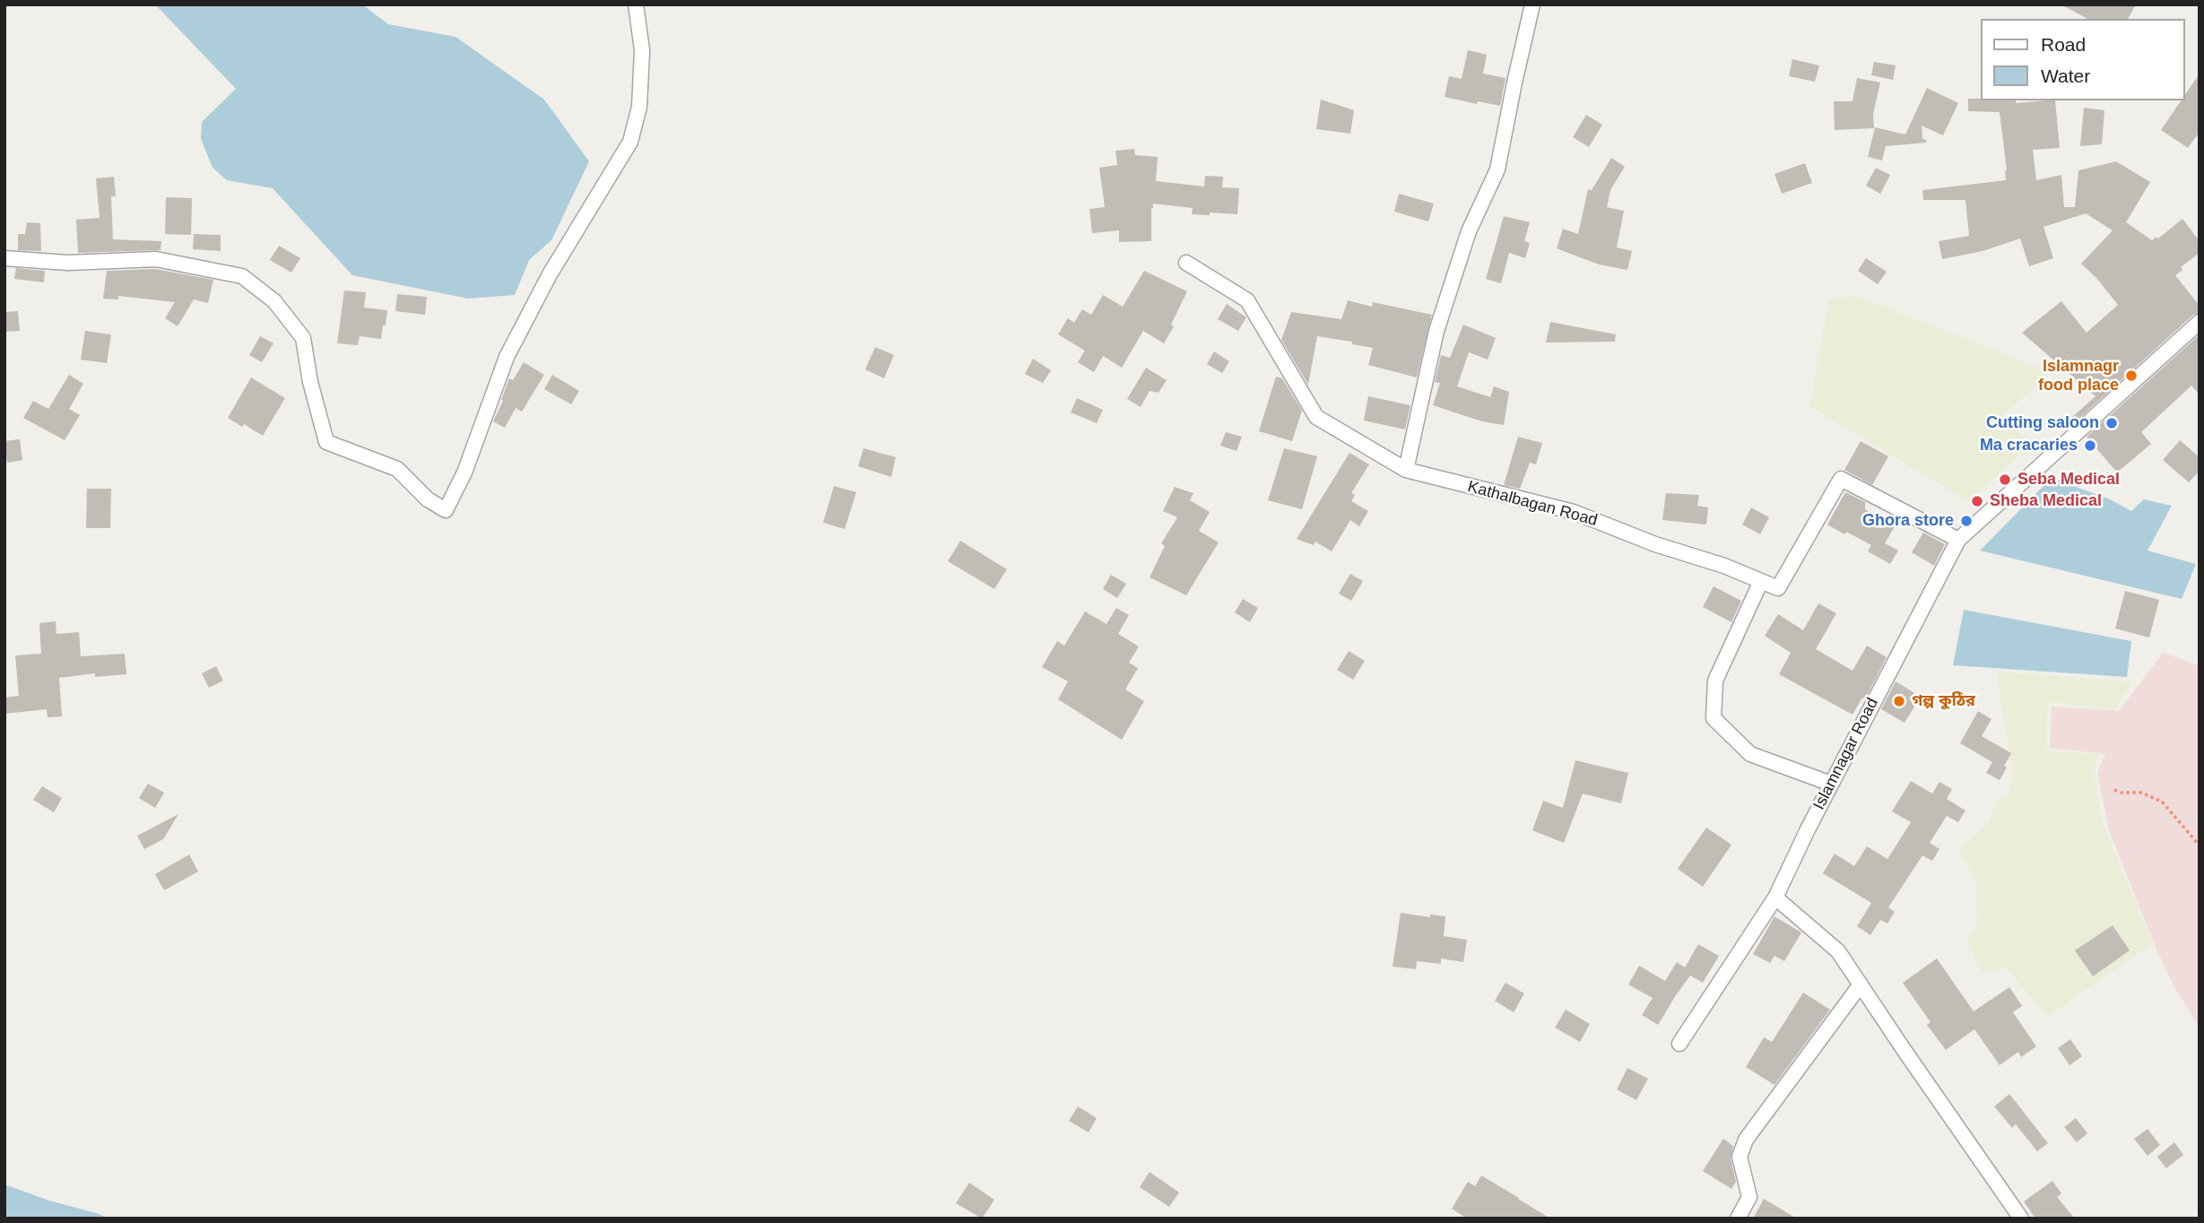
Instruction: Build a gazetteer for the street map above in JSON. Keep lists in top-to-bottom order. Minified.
{"streets":{"street":["Kathalbagan Road","Islamnagar Road"]},"places":["Islamnagr food place","Cutting saloon","Ma cracaries","Seba Medical","Sheba Medical","Ghora store","গল্প কুঠির"],"legend":["Road","Water"]}
